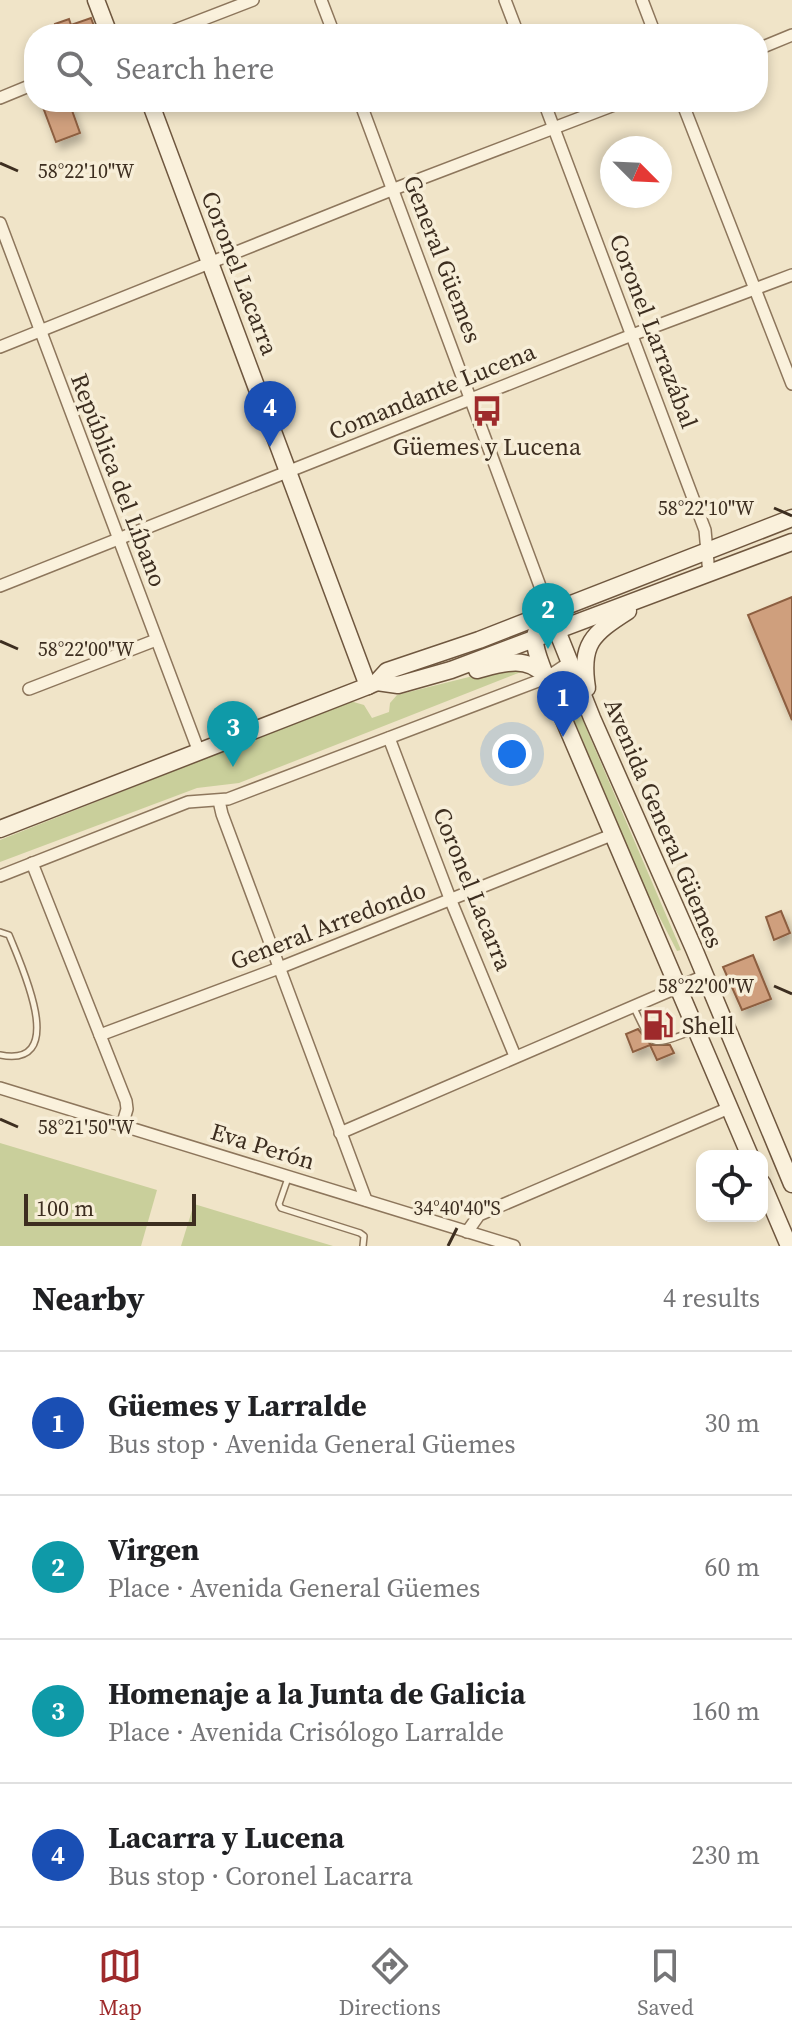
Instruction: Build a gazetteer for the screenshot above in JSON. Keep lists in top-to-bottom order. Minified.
{"streets":{"main road":["Coronel Lacarra","Avenida General Güemes"],"street":["General Güemes","Coronel Larrazábal","Comandante Lucena","República del Líbano","General Arredondo","Eva Perón"]},"crossings":[["General Güemes","Comandante Lucena"],["General Güemes","Avenida General Güemes"],["Coronel Lacarra","Comandante Lucena"],["Coronel Lacarra","General Arredondo"],["Coronel Larrazábal","Comandante Lucena"],["Comandante Lucena","República del Líbano"],["Avenida General Güemes","General Arredondo"]],"places":{"bus stop":["Güemes y Lucena"],"fuel station":["Shell"]},"scale_bar":"100 m","north":"bottom right","page":{"search":"Search here","pins":["4","2","1","3"],"scale":"100 m","heading":["Nearby","4 results"],"list":[{"mark":"1","name":"Güemes y Larralde","note":"Bus stop · Avenida General Güemes","value":"30 m"},{"mark":"2","name":"Virgen","note":"Place · Avenida General Güemes","value":"60 m"},{"mark":"3","name":"Homenaje a la Junta de Galicia","note":"Place · Avenida Crisólogo Larralde","value":"160 m"},{"mark":"4","name":"Lacarra y Lucena","note":"Bus stop · Coronel Lacarra","value":"230 m"}],"nav":["Map","Directions","Saved"]},"coordinates":["58°22'10\"W","58°22'00\"W","58°21'50\"W","34°40'40\"S"]}
